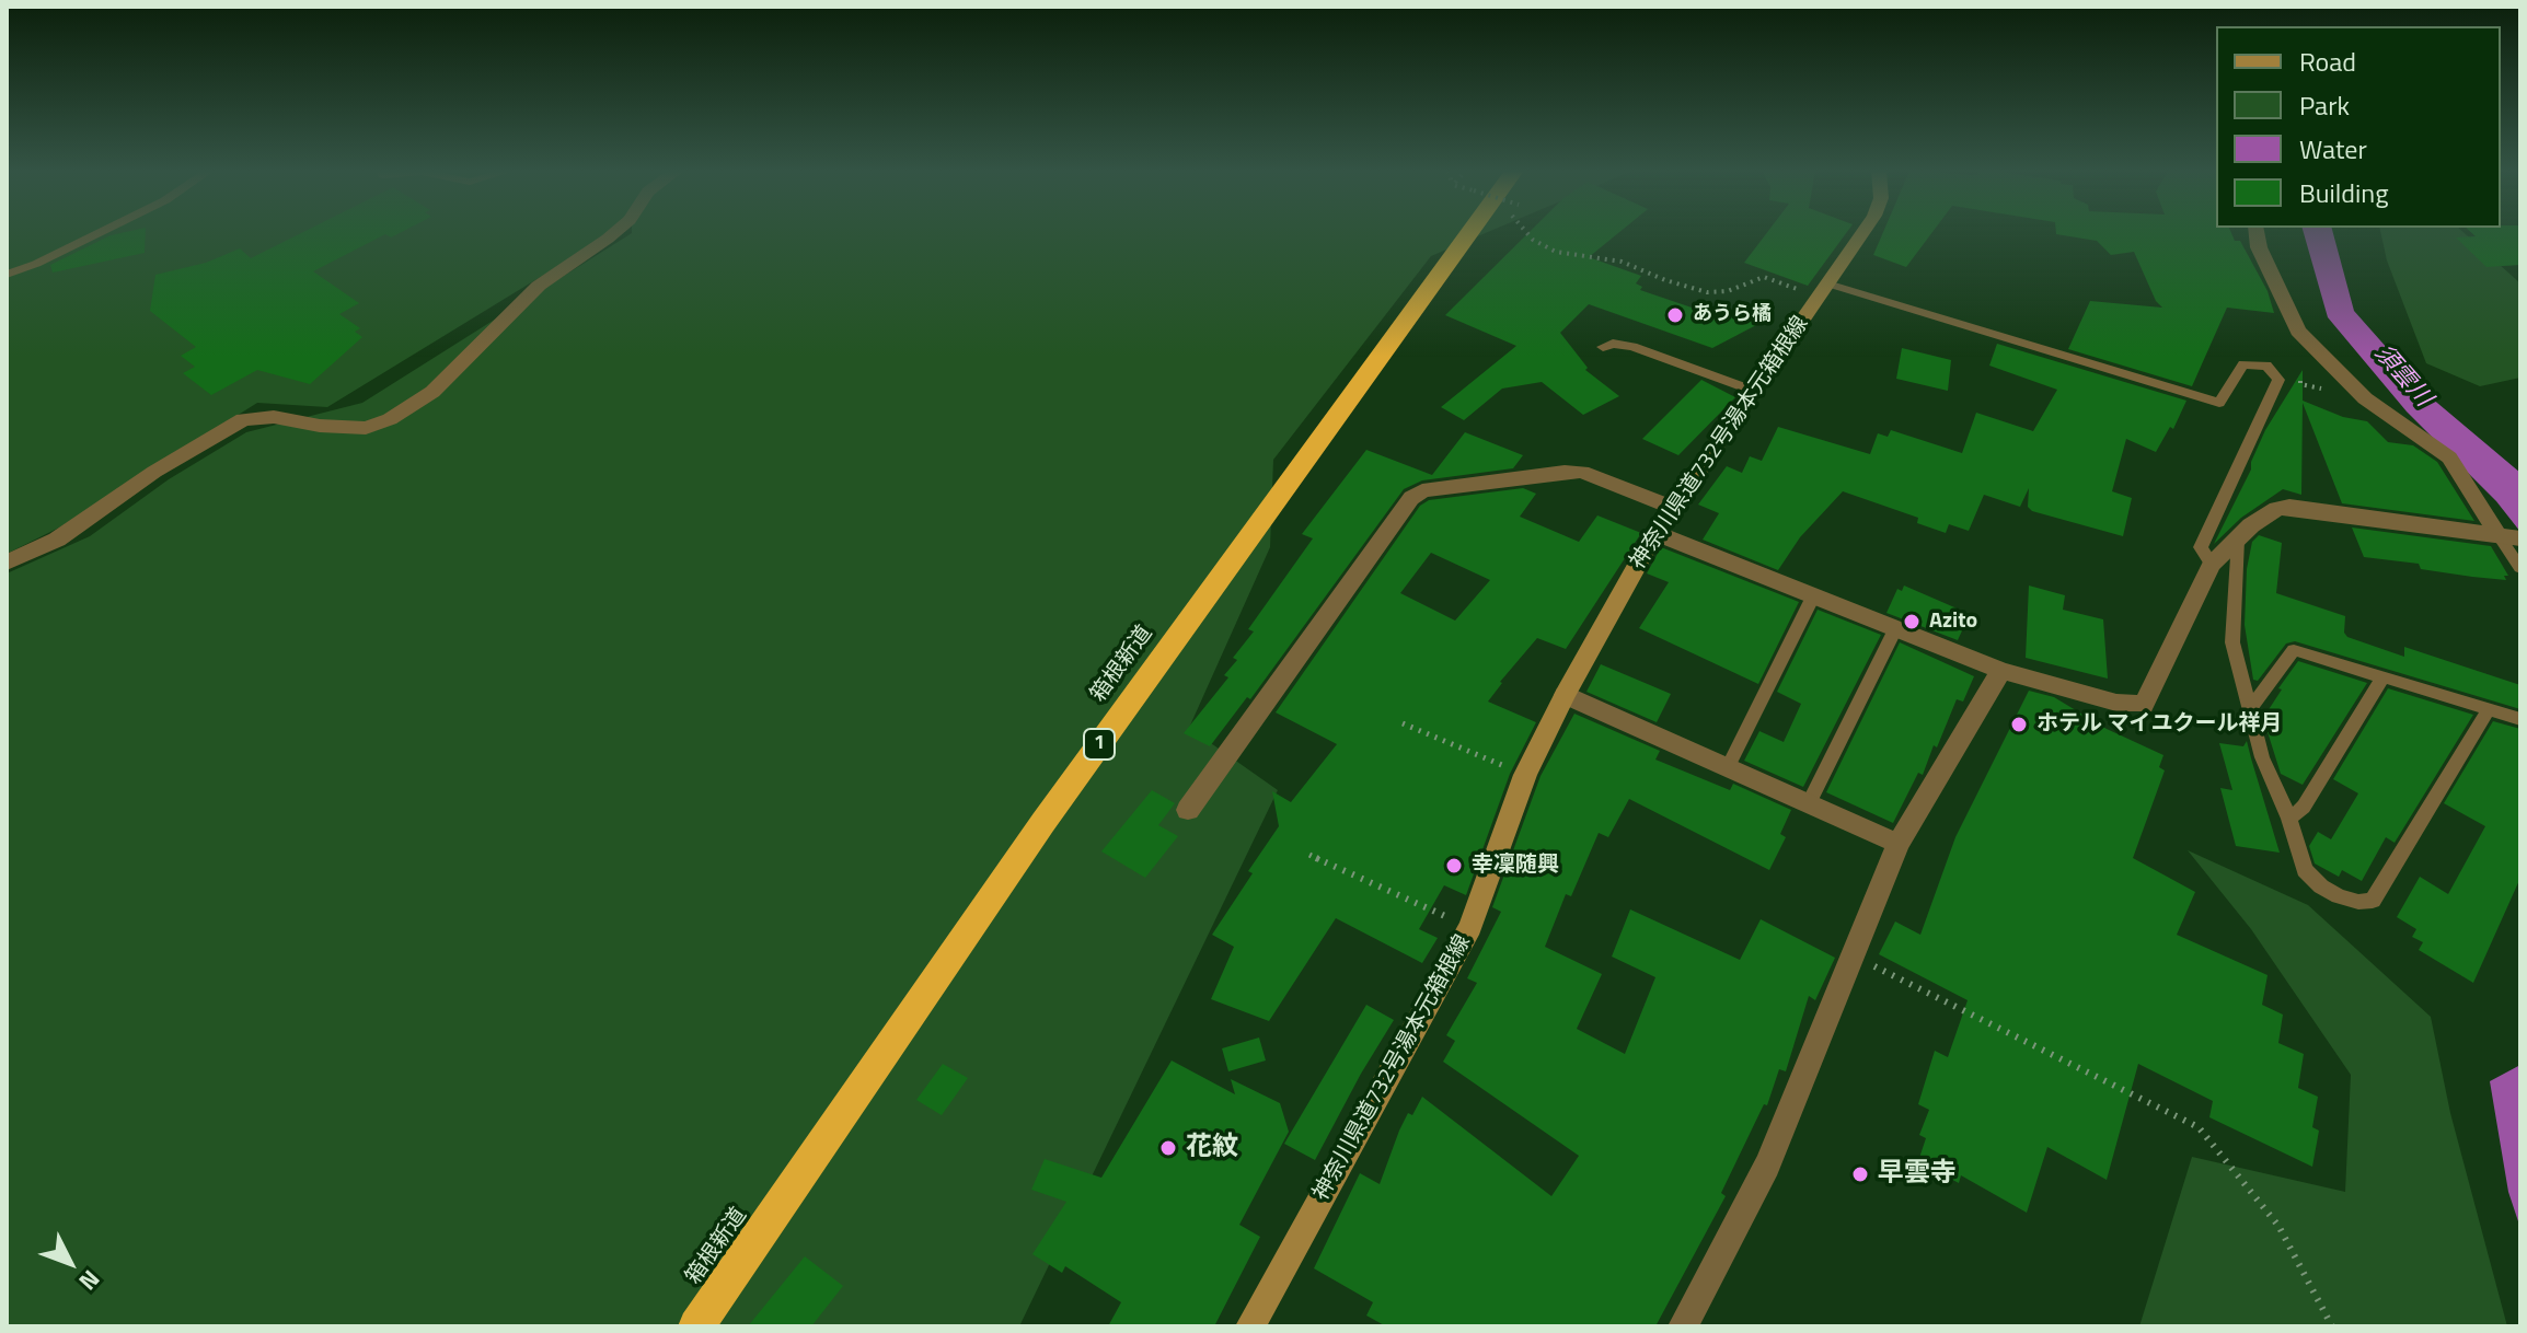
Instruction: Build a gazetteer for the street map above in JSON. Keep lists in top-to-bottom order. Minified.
{"streets":{"highway":["箱根新道","1"],"main road":["神奈川県道732号湯本元箱根線"]},"water":["須雲川"],"places":["あうら橘","Azito","ホテル マイユクール祥月","幸凜随興","花紋","早雲寺"],"legend":["Road","Park","Water","Building"],"north":"bottom right"}
